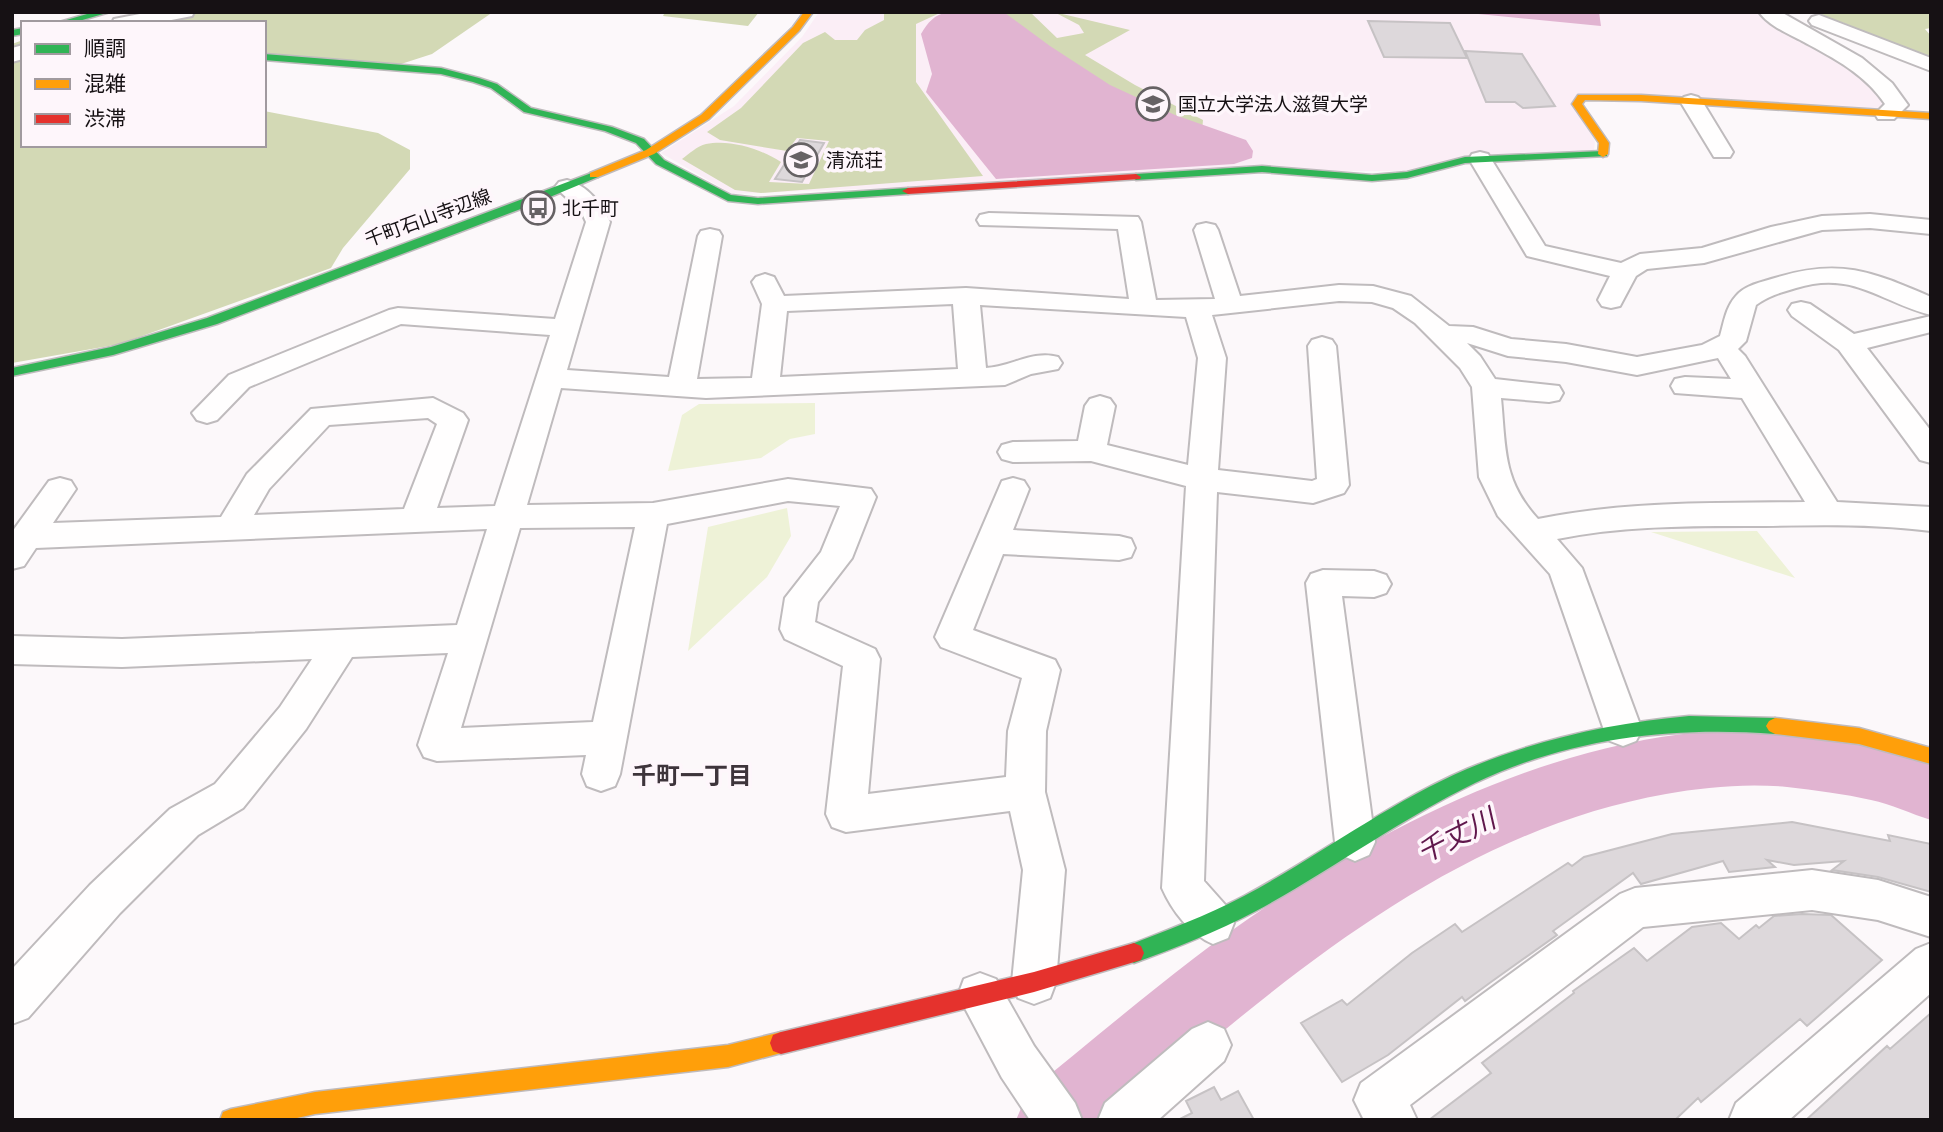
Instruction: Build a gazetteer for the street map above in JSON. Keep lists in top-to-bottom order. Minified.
{"streets":{"main road":["千町石山寺辺線"]},"districts":["千町一丁目"],"water":["千丈川"],"places":{"school or university":["国立大学法人滋賀大学","清流荘"],"bus stop":["北千町"]},"legend":["順調","混雑","渋滞"]}
